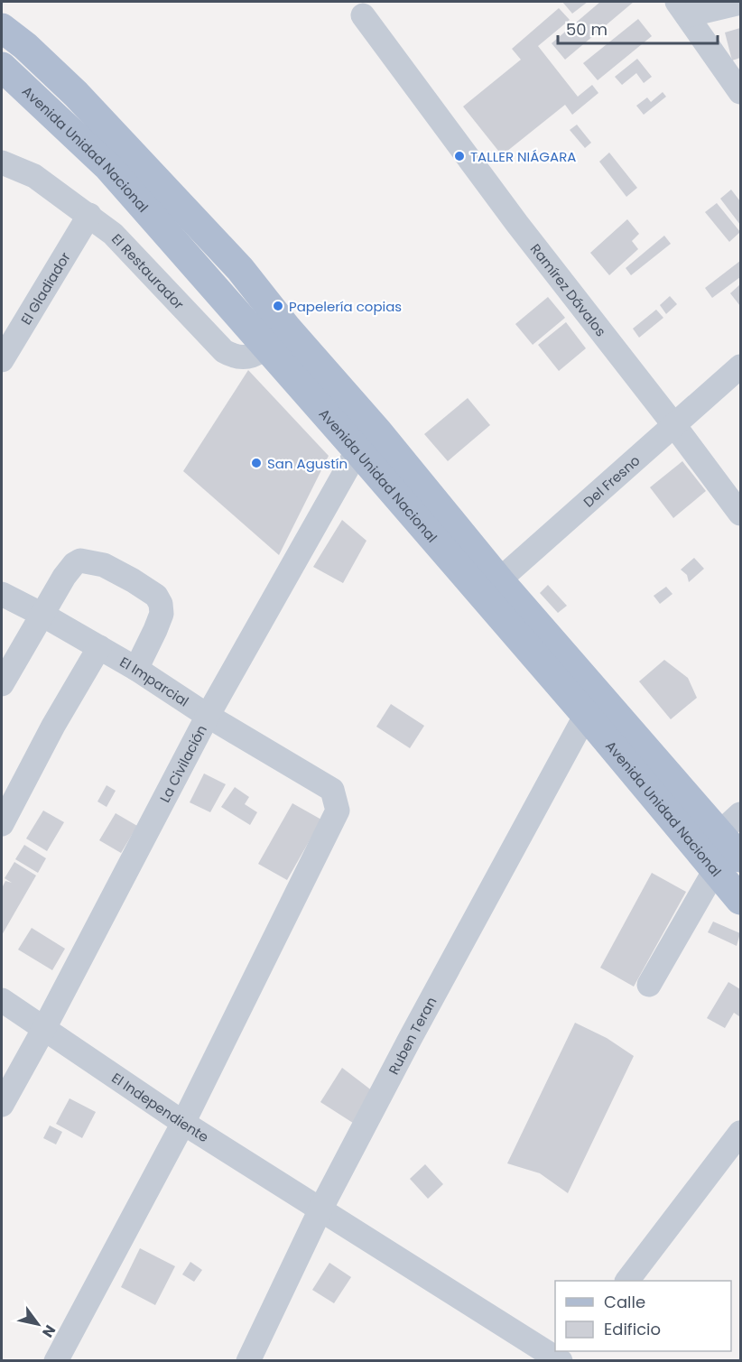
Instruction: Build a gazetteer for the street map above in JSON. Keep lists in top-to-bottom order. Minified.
{"streets":{"main road":["Avenida Unidad Nacional"],"street":["El Restaurador","El Gladiador","Ramírez Dávalos","Del Fresno","El Imparcial","La Civilación","Ruben Teran","El Independiente"]},"crossings":[["Avenida Unidad Nacional","El Restaurador"],["Avenida Unidad Nacional","Del Fresno"],["Avenida Unidad Nacional","La Civilación"],["Avenida Unidad Nacional","Ruben Teran"],["El Restaurador","El Gladiador"],["Ramírez Dávalos","Del Fresno"],["El Imparcial","La Civilación"],["El Imparcial","El Independiente"],["La Civilación","El Independiente"],["Ruben Teran","El Independiente"]],"places":["TALLER NIÁGARA","Papelería copias","San Agustín"],"legend":["Calle","Edificio"],"scale_bar":"50 m","north":"bottom right"}
